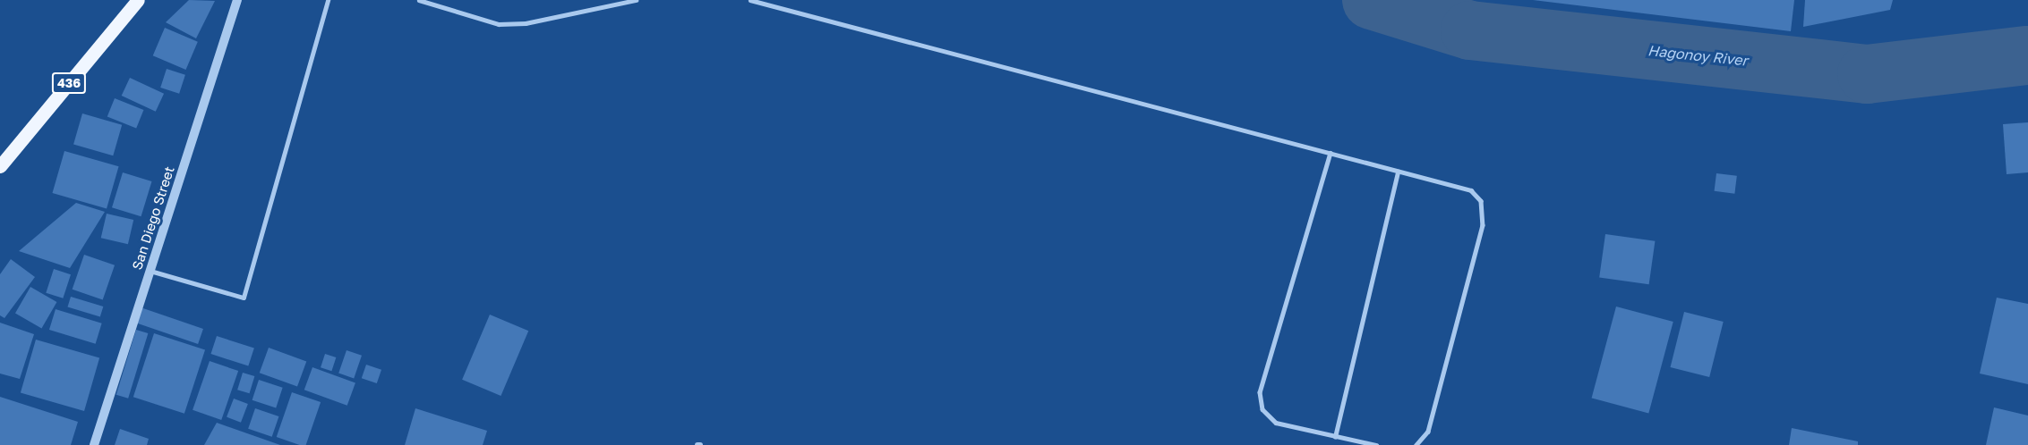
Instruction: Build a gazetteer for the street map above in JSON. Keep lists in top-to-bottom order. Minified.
{"streets":{"main road":["436"],"street":["San Diego Street"]},"water":["Hagonoy River"]}
